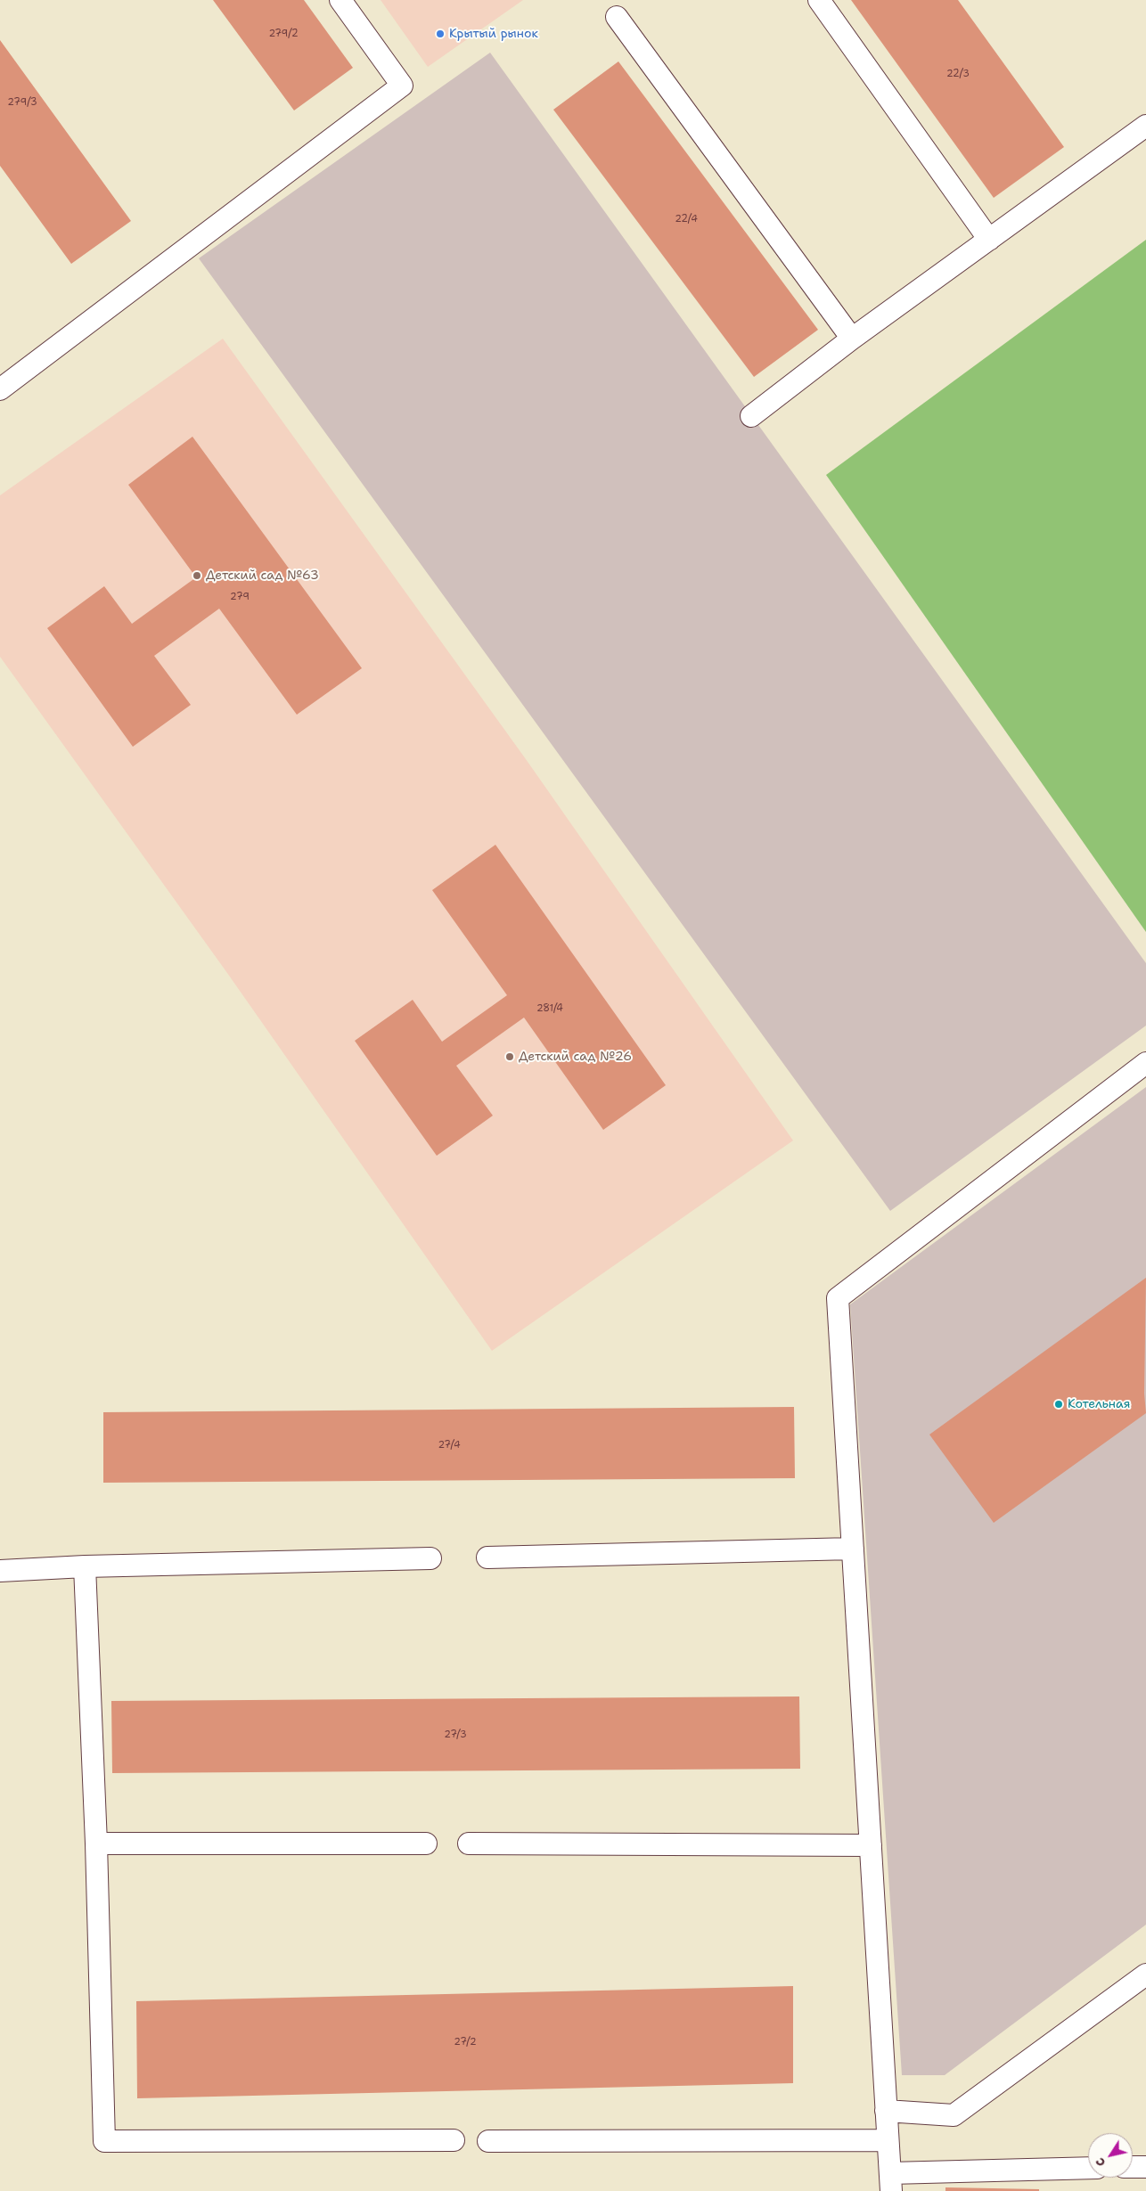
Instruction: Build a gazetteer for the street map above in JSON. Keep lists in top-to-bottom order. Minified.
{"places":["Крытый рынок","Детский сад №63","Детский сад №26","Котельная"],"house_numbers":["279/2","22/3","279/3","22/4","279","281/4","27/4","27/3","27/2"],"north":"bottom left"}
